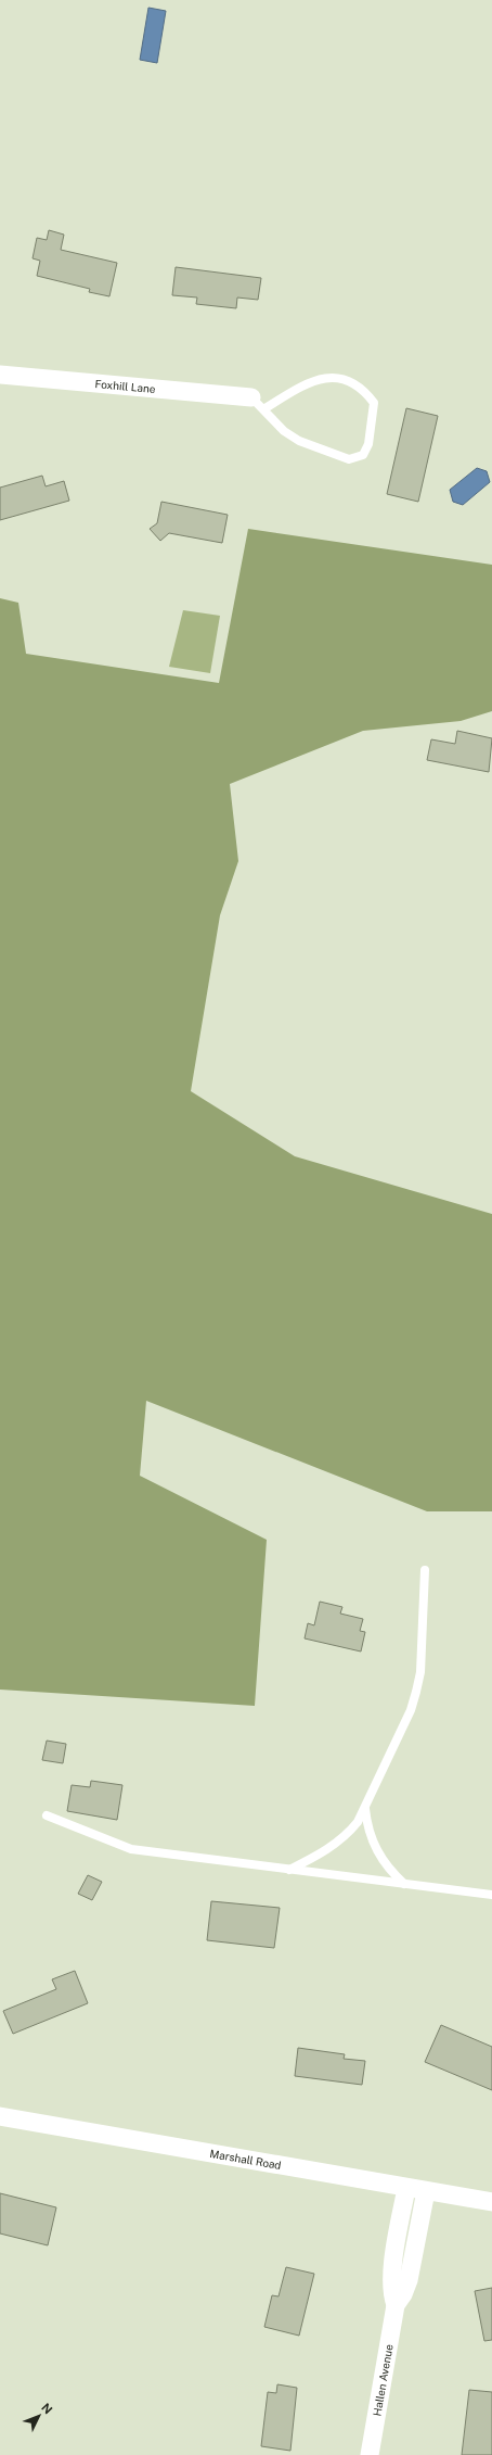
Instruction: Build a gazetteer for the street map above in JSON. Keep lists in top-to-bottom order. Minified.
{"streets":{"street":["Foxhill Lane","Marshall Road","Hallen Avenue"]},"crossings":[["Marshall Road","Hallen Avenue"]],"north":"top right"}
